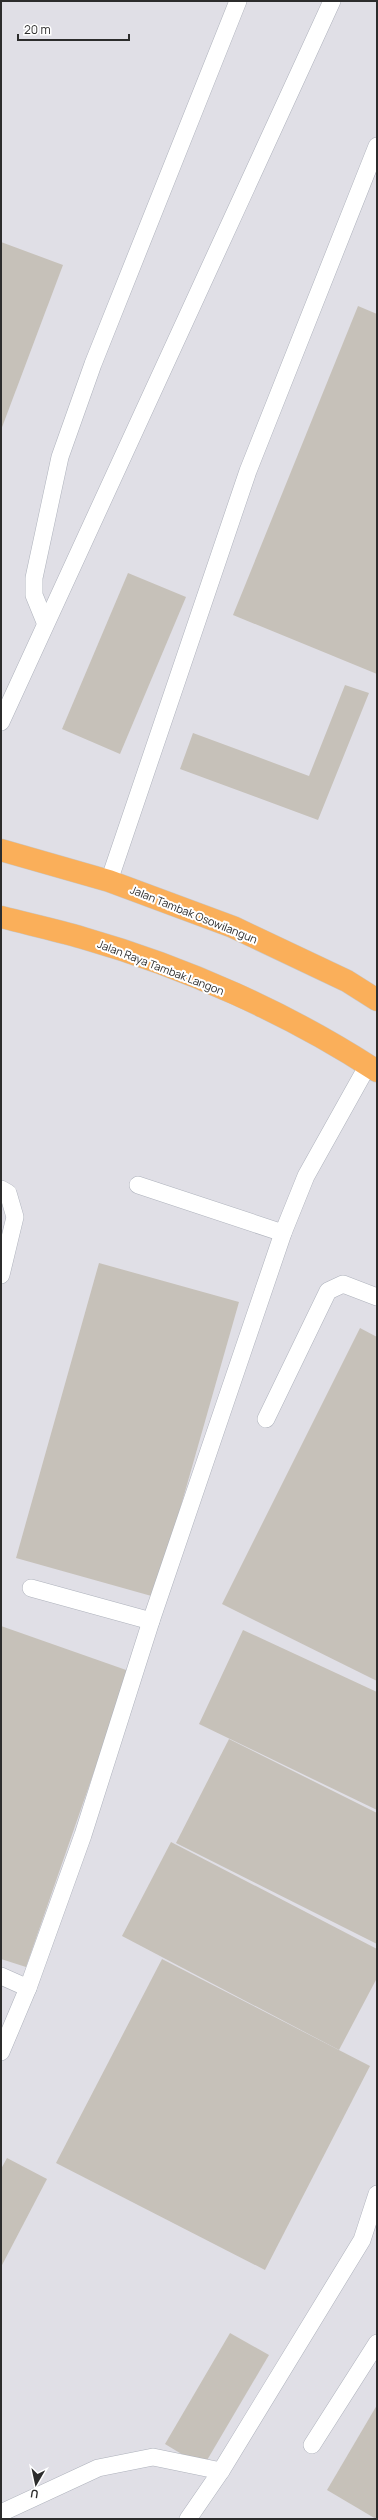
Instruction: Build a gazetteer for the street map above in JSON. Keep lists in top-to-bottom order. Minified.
{"streets":{"highway":["Jalan Tambak Osowilangun","Jalan Raya Tambak Langon"]},"scale_bar":"20 m","north":"bottom"}
